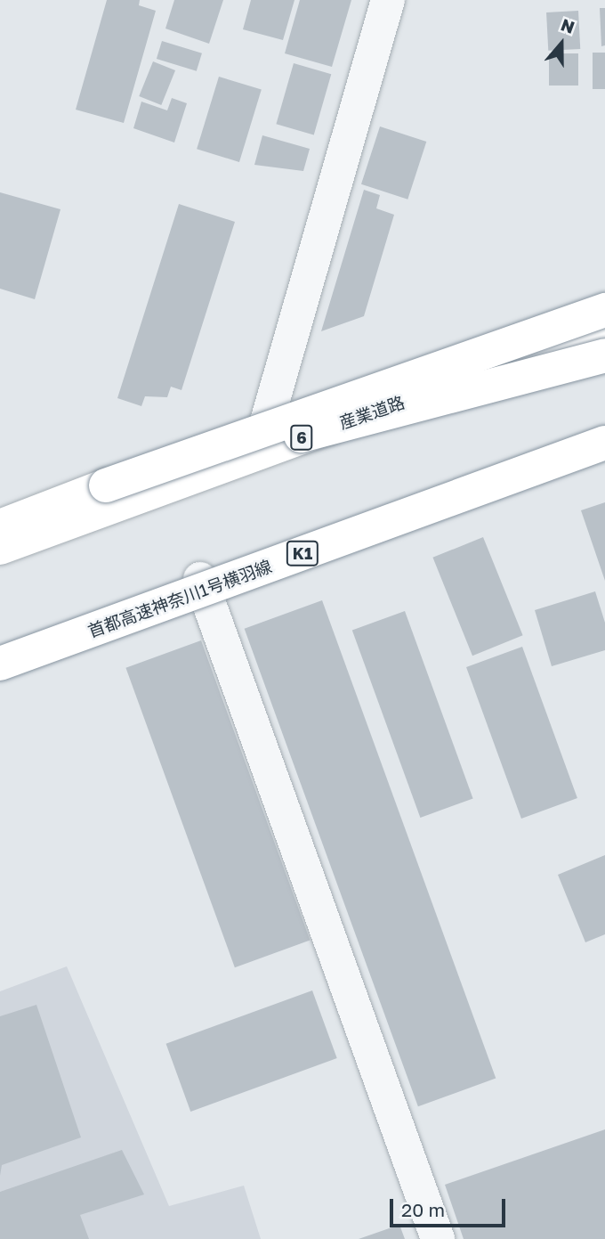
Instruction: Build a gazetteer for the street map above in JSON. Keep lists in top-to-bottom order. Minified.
{"streets":{"main road":["産業道路","6","K1","首都高速神奈川1号横羽線"]},"scale_bar":"20 m","north":"top"}
